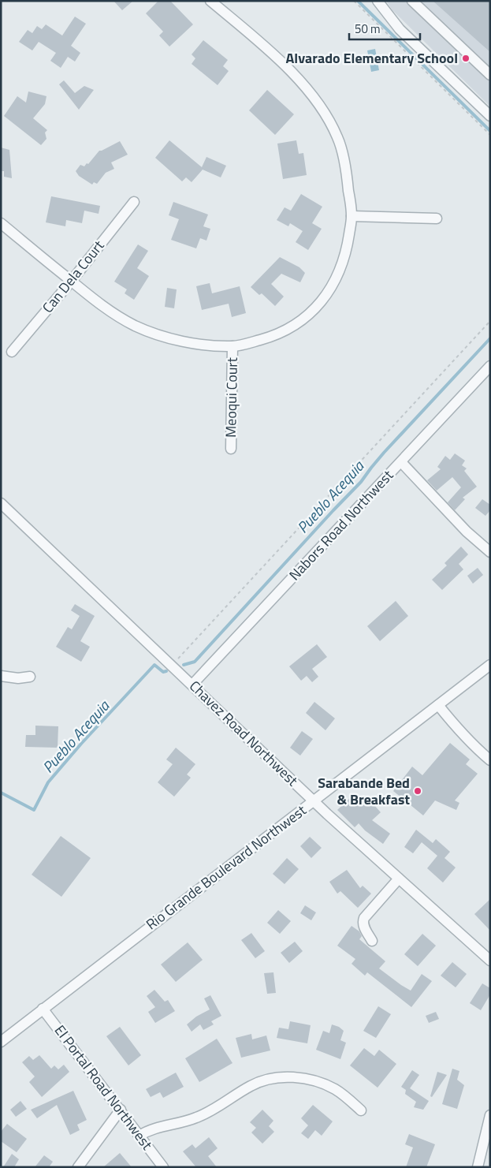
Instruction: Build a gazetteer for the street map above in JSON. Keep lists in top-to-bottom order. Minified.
{"streets":{"street":["Can Dela Court","Meoqui Court","Nabors Road Northwest","Chavez Road Northwest","Rio Grande Boulevard Northwest","El Portal Road Northwest"]},"crossings":[["Nabors Road Northwest","Chavez Road Northwest"],["Chavez Road Northwest","Rio Grande Boulevard Northwest"],["Rio Grande Boulevard Northwest","El Portal Road Northwest"]],"water":["Pueblo Acequia"],"places":["Alvarado Elementary School","Sarabande Bed & Breakfast"],"scale_bar":"50 m"}
